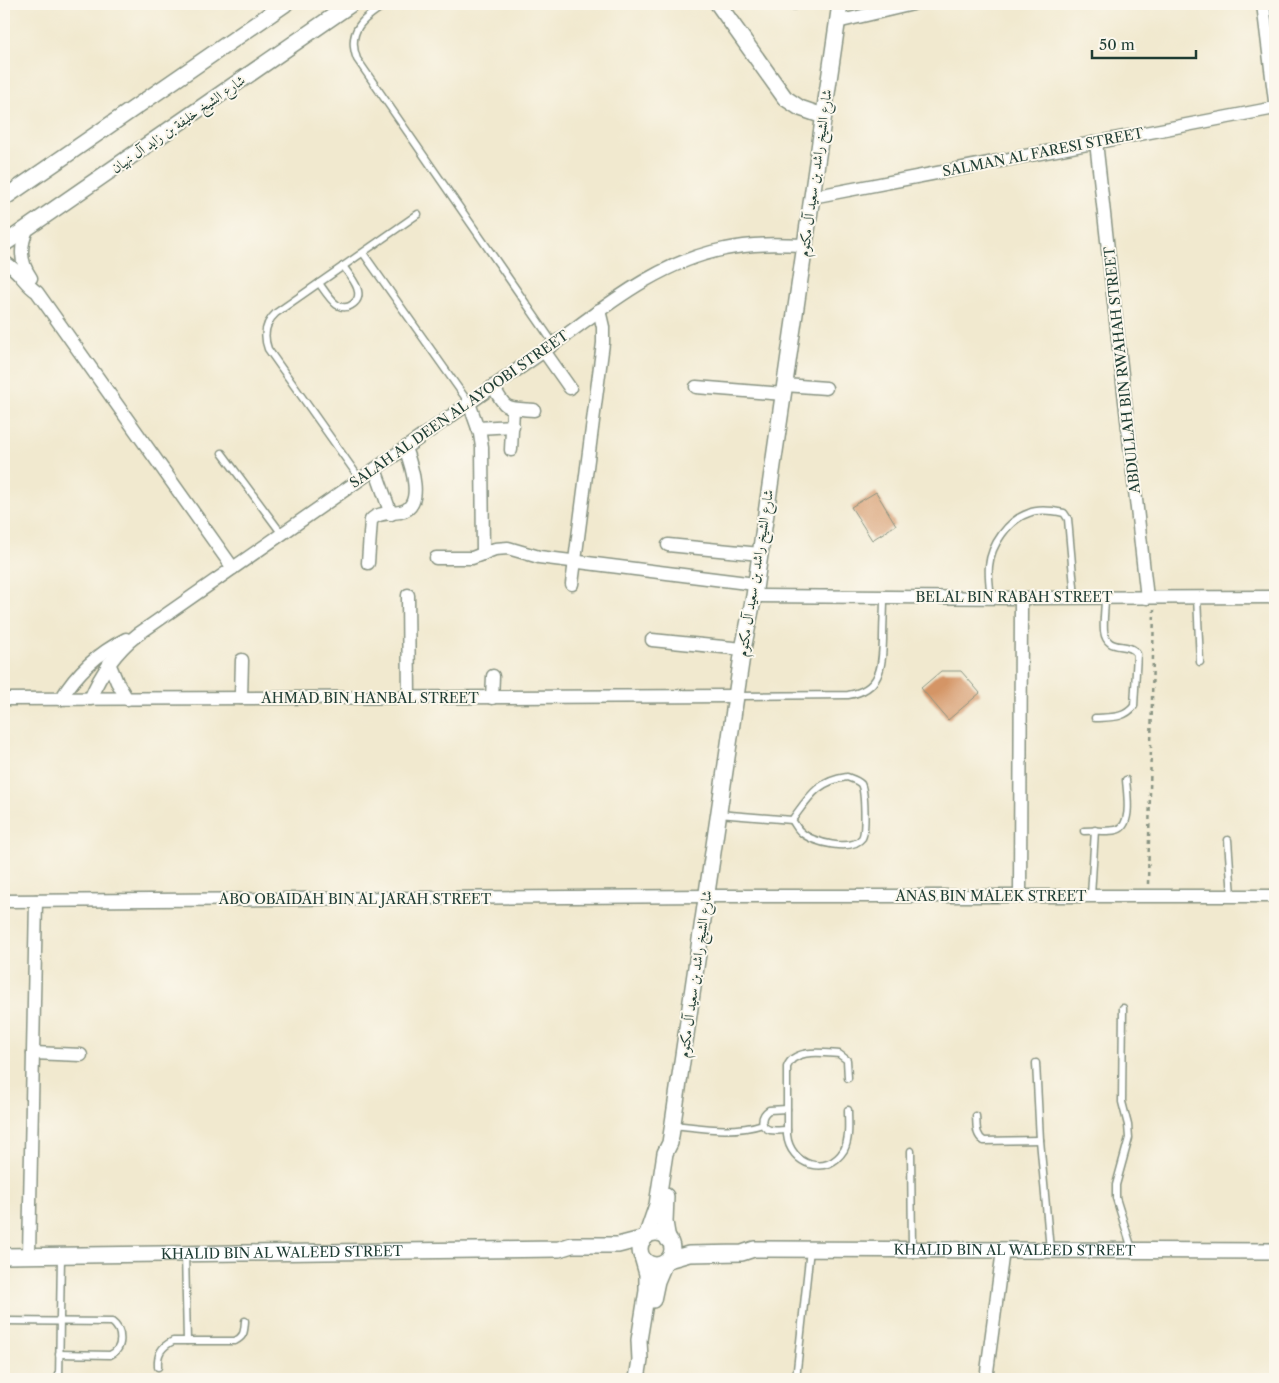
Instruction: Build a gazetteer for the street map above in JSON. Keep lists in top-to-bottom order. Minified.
{"streets":{"street":["شارع الشيخ خليفة بن زايد آل نهيان","SALMAN AL FARESI STREET","شارع الشيخ راشد بن سعيد آل مكتوم","ABDULLAH BIN RWAHAH STREET","SALAH AL DEEN AL AYOOBI STREET","BELAL BIN RABAH STREET","AHMAD BIN HANBAL STREET","ANAS BIN MALEK STREET","ABO OBAIDAH BIN AL JARAH STREET","KHALID BIN AL WALEED STREET"]},"crossings":[["SALMAN AL FARESI STREET","شارع الشيخ راشد بن سعيد آل مكتوم"],["SALMAN AL FARESI STREET","ABDULLAH BIN RWAHAH STREET"],["شارع الشيخ راشد بن سعيد آل مكتوم","SALAH AL DEEN AL AYOOBI STREET"],["شارع الشيخ راشد بن سعيد آل مكتوم","BELAL BIN RABAH STREET"],["شارع الشيخ راشد بن سعيد آل مكتوم","AHMAD BIN HANBAL STREET"],["شارع الشيخ راشد بن سعيد آل مكتوم","ANAS BIN MALEK STREET"],["شارع الشيخ راشد بن سعيد آل مكتوم","ABO OBAIDAH BIN AL JARAH STREET"],["شارع الشيخ راشد بن سعيد آل مكتوم","KHALID BIN AL WALEED STREET"],["ABDULLAH BIN RWAHAH STREET","BELAL BIN RABAH STREET"],["SALAH AL DEEN AL AYOOBI STREET","AHMAD BIN HANBAL STREET"],["ANAS BIN MALEK STREET","ABO OBAIDAH BIN AL JARAH STREET"]],"scale_bar":"50 m"}
